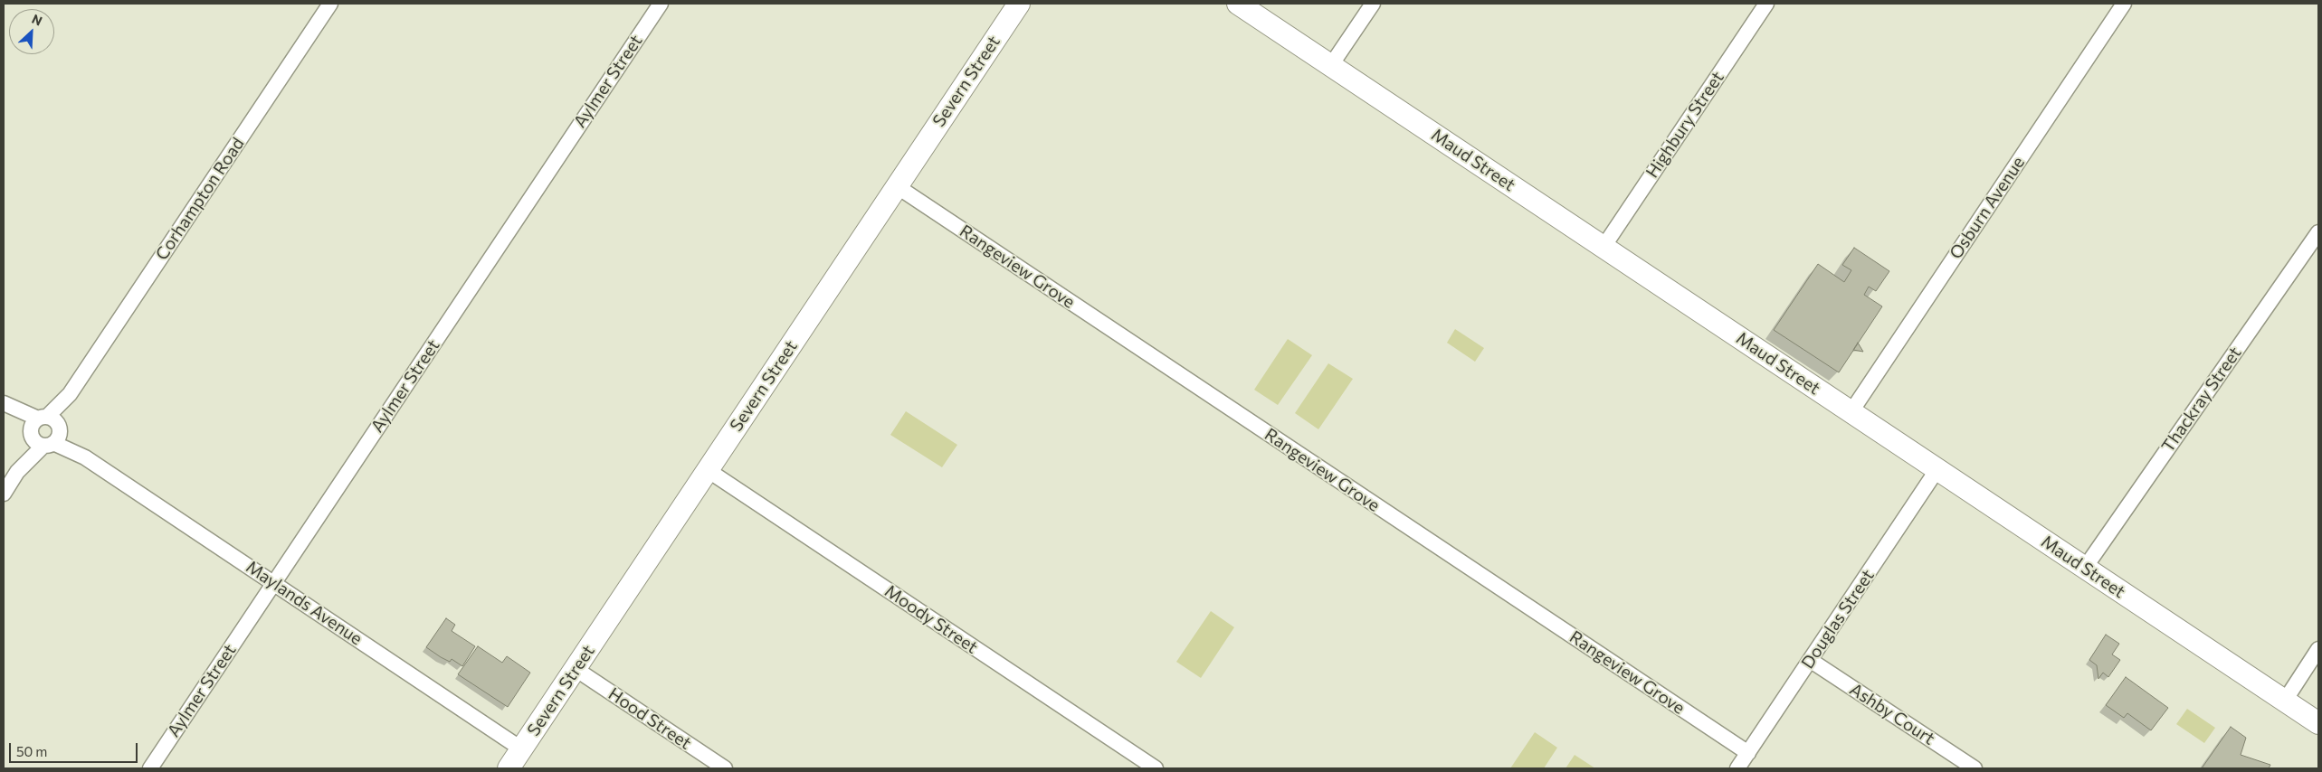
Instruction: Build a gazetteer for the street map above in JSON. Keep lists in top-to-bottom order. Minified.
{"streets":{"street":["Aylmer Street","Severn Street","Highbury Street","Maud Street","Corhampton Road","Osburn Avenue","Rangeview Grove","Thackray Street","Maylands Avenue","Moody Street","Douglas Street","Ashby Court","Hood Street"]},"crossings":[["Aylmer Street","Maylands Avenue"],["Severn Street","Rangeview Grove"],["Severn Street","Maylands Avenue"],["Severn Street","Moody Street"],["Severn Street","Hood Street"],["Highbury Street","Maud Street"],["Maud Street","Osburn Avenue"],["Maud Street","Thackray Street"],["Maud Street","Douglas Street"],["Corhampton Road","Maylands Avenue"],["Rangeview Grove","Douglas Street"],["Douglas Street","Ashby Court"]],"scale_bar":"50 m","north":"top right"}
